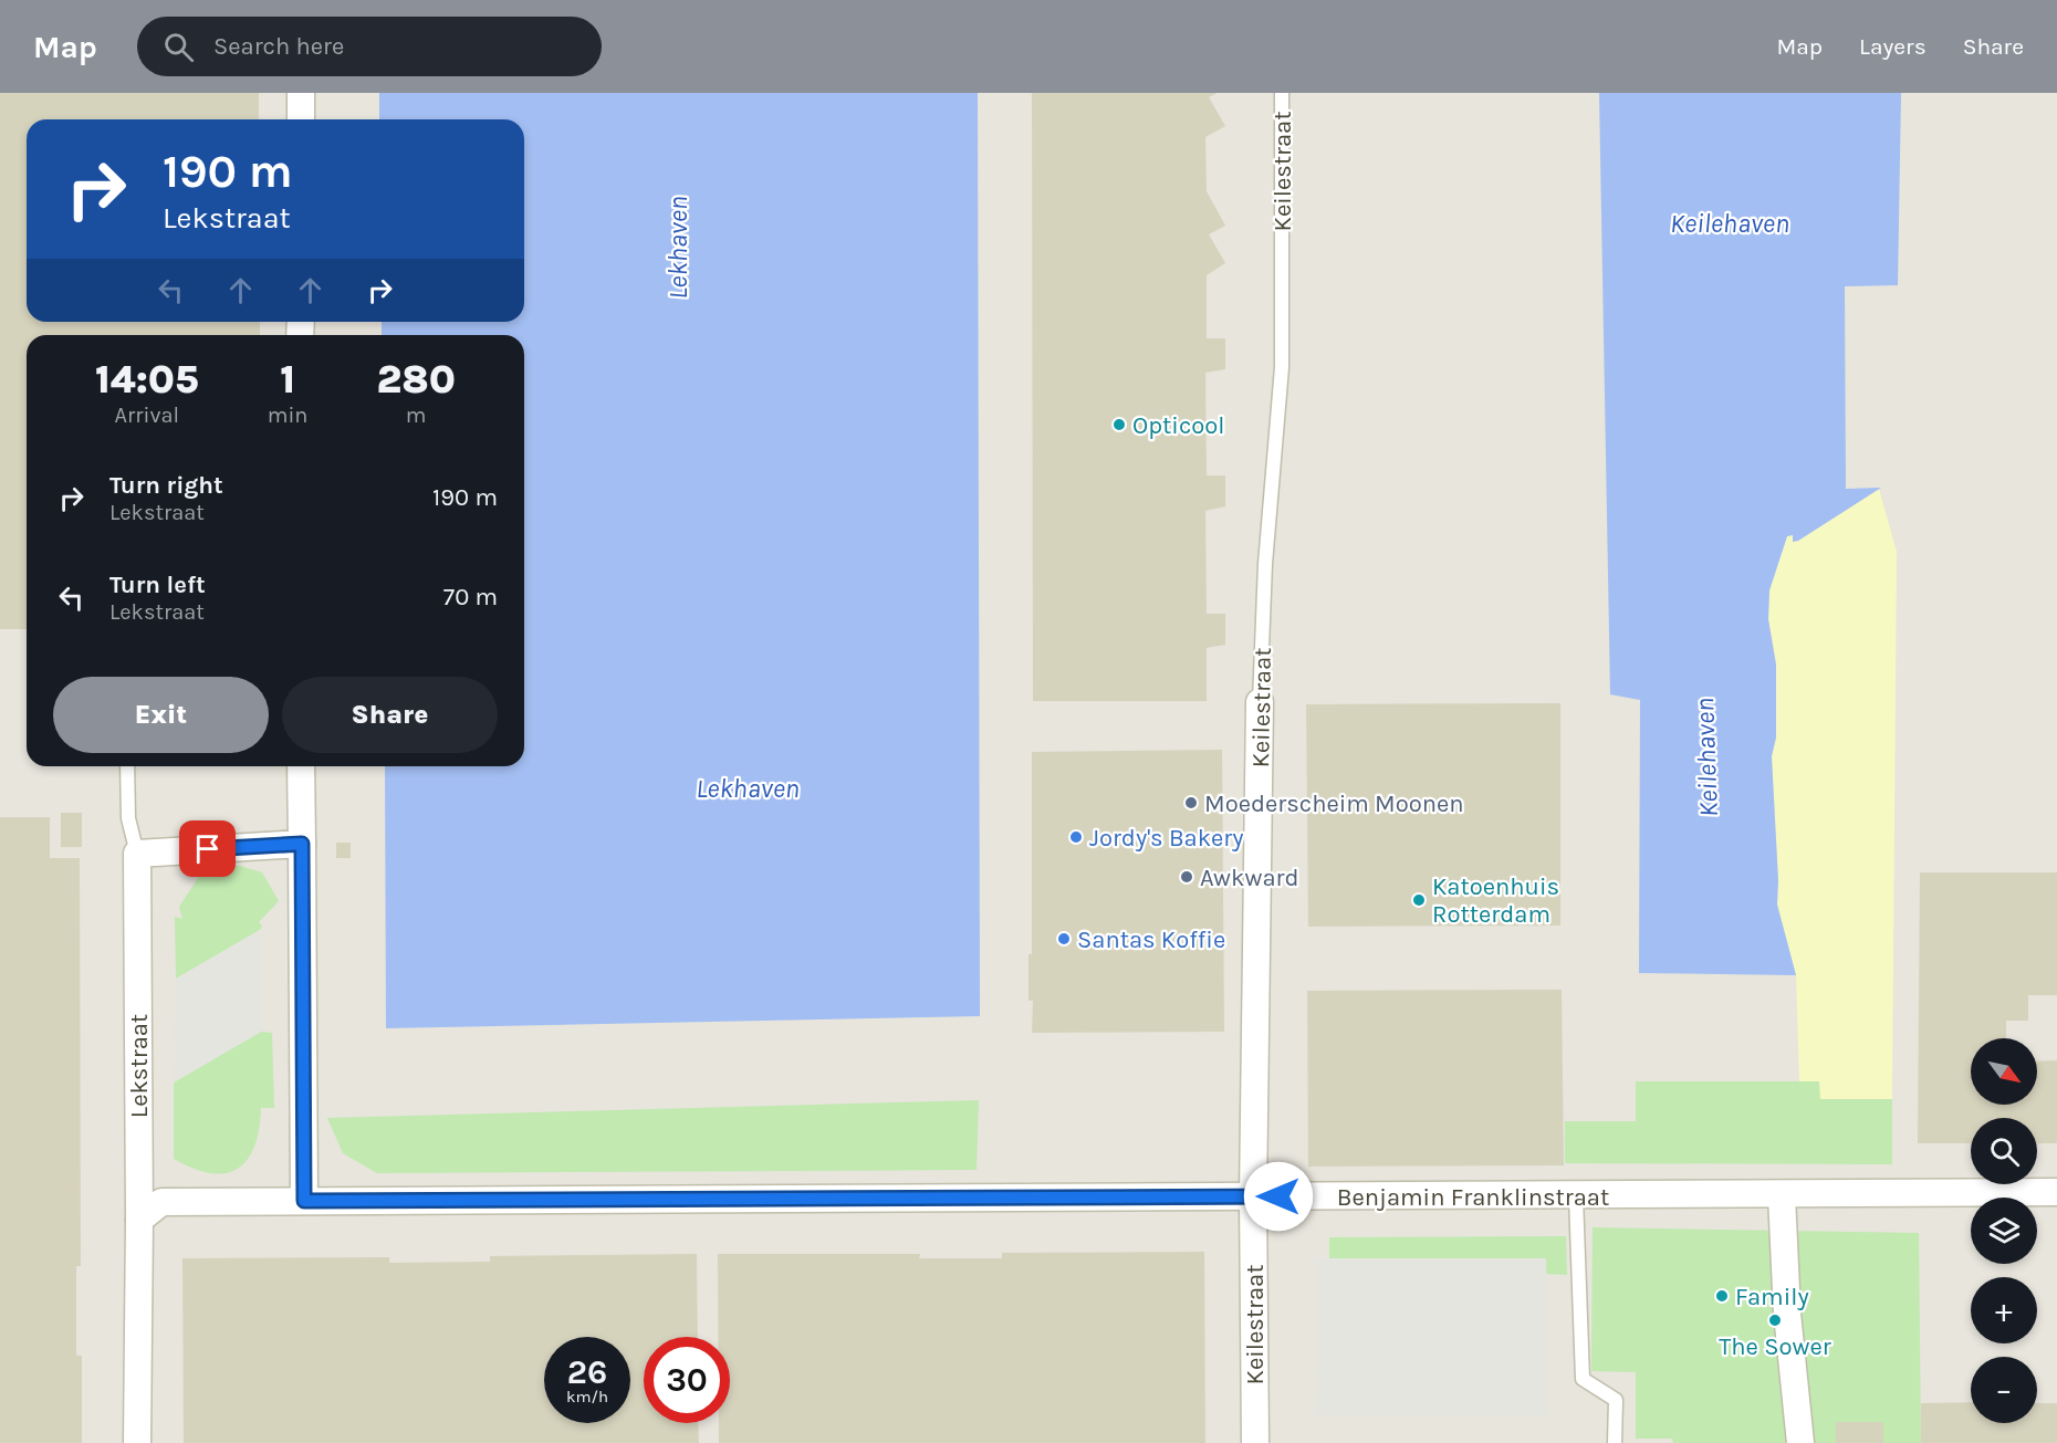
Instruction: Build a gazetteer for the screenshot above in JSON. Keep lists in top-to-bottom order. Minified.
{"streets":{"street":["Keilestraat","Lekstraat","Benjamin Franklinstraat"]},"crossings":[["Keilestraat","Benjamin Franklinstraat"],["Lekstraat","Benjamin Franklinstraat"]],"water":["Keilehaven","Lekhaven"],"places":["Opticool","Moederscheim Moonen","Jordy's Bakery","Awkward","Katoenhuis Rotterdam","Santas Koffie","Family","The Sower"],"north":"bottom right","page":{"header":"Map","search":"Search here","nav":["Map","Layers","Share"],"turn":["190 m","Lekstraat"],"eta":["14:05","Arrival","1","min","280","m"],"list":[{"name":"Turn right","note":"Lekstraat","value":"190 m"},{"name":"Turn left","note":"Lekstraat","value":"70 m"}],"buttons":["Exit","Share"],"map_buttons":["+","−"],"speed":"26 km/h","limit":"30"}}
